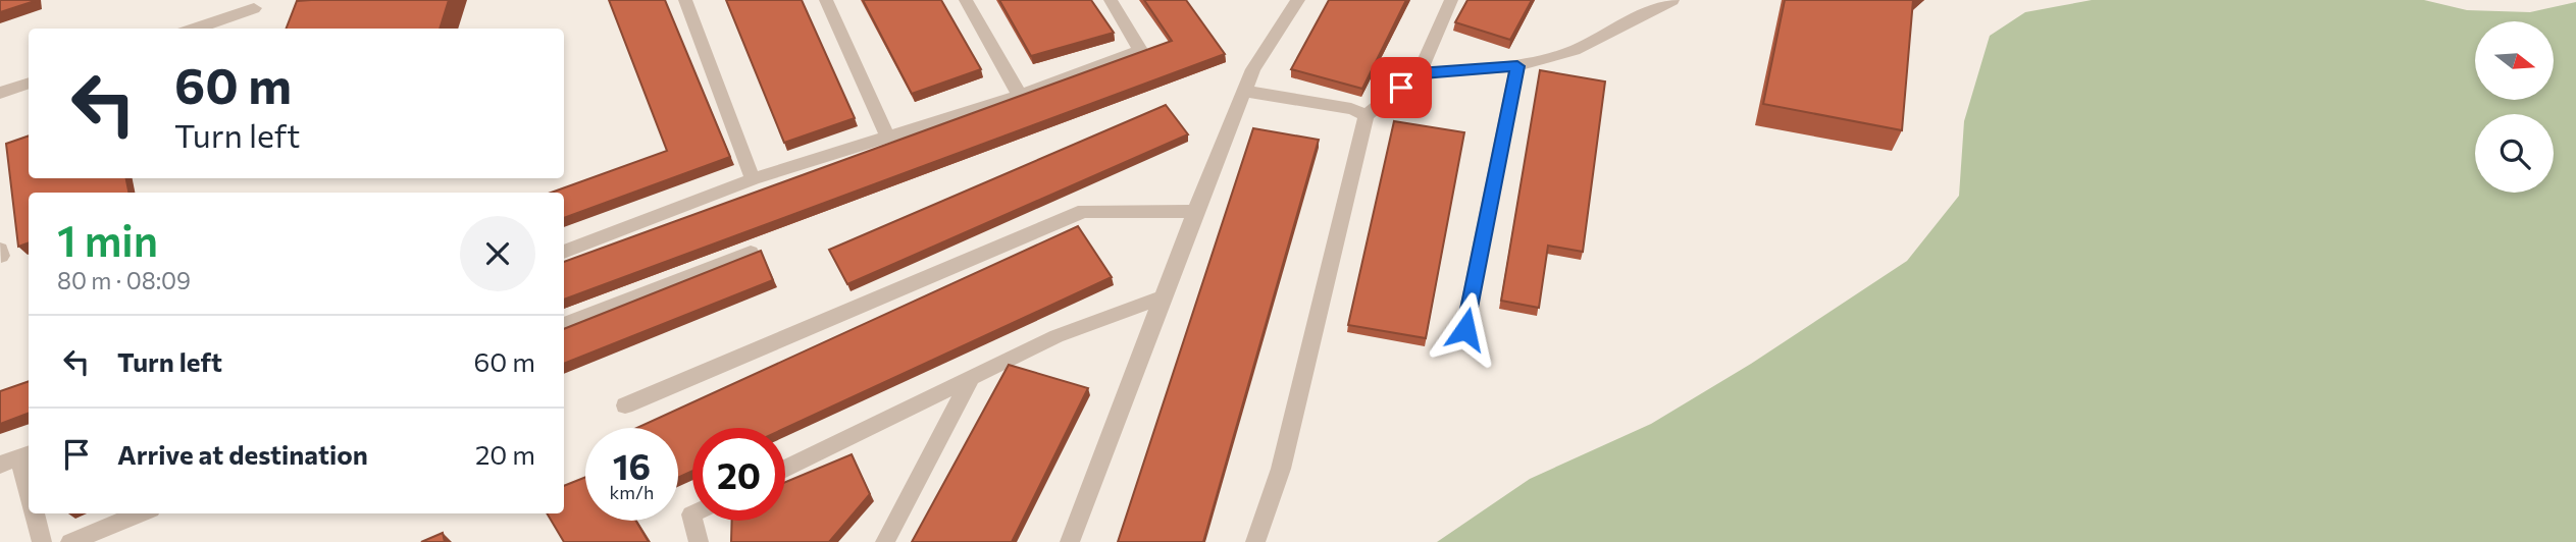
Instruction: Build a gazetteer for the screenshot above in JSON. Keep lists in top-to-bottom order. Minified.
{"north":"right","page":{"turn":["60 m","Turn left"],"heading":["1 min","80 m · 08:09"],"list":[{"name":"Turn left","value":"60 m"},{"name":"Arrive at destination","value":"20 m"}],"speed":"16 km/h","limit":"20"}}
